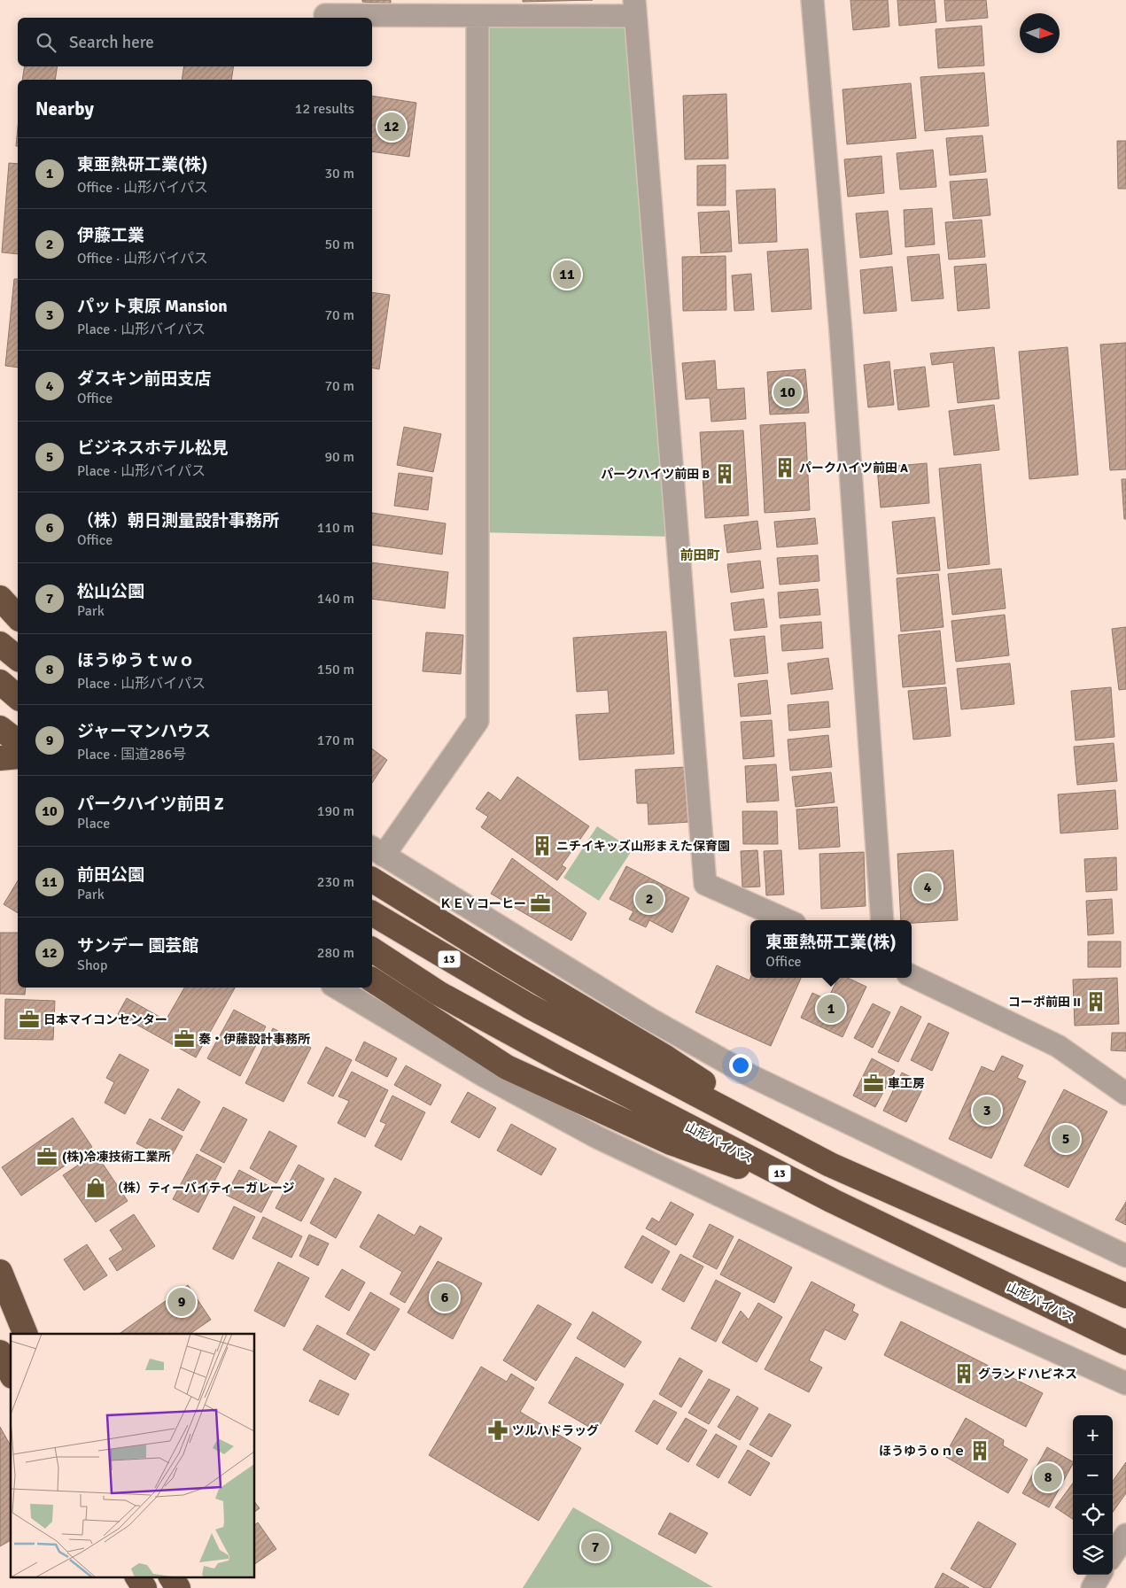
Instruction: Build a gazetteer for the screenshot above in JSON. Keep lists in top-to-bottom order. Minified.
{"streets":{"highway":["13","山形バイパス"]},"districts":["前田町"],"places":{"building":["パークハイツ前田 A","パークハイツ前田 B","ニチイキッズ山形まえた保育園","コーポ前田 II","グランドハピネス","ほうゆうｏｎｅ"],"office":["ＫＥＹコーヒー","日本マイコンセンター","秦・伊藤設計事務所","車工房","(株)冷凍技術工業所"],"shop":["（株）ティーバイティーガレージ"],"pharmacy":["ツルハドラッグ"]},"north":"right","page":{"search":"Search here","heading":["Nearby","12 results"],"pins":["12","11","10","4","2","1","3","5","6","9","8","7"],"list":[{"mark":"1","name":"東亜熱研工業(株)","note":"Office · 山形バイパス","value":"30 m"},{"mark":"2","name":"伊藤工業","note":"Office · 山形バイパス","value":"50 m"},{"mark":"3","name":"パット東原 Mansion","note":"Place · 山形バイパス","value":"70 m"},{"mark":"4","name":"ダスキン前田支店","note":"Office","value":"70 m"},{"mark":"5","name":"ビジネスホテル松見","note":"Place · 山形バイパス","value":"90 m"},{"mark":"6","name":"（株）朝日測量設計事務所","note":"Office","value":"110 m"},{"mark":"7","name":"松山公園","note":"Park","value":"140 m"},{"mark":"8","name":"ほうゆうｔｗｏ","note":"Place · 山形バイパス","value":"150 m"},{"mark":"9","name":"ジャーマンハウス","note":"Place · 国道286号","value":"170 m"},{"mark":"10","name":"パークハイツ前田 Z","note":"Place","value":"190 m"},{"mark":"11","name":"前田公園","note":"Park","value":"230 m"},{"mark":"12","name":"サンデー 園芸館","note":"Shop","value":"280 m"}],"popup":["東亜熱研工業(株)","Office"],"map_buttons":["+","−"]}}
